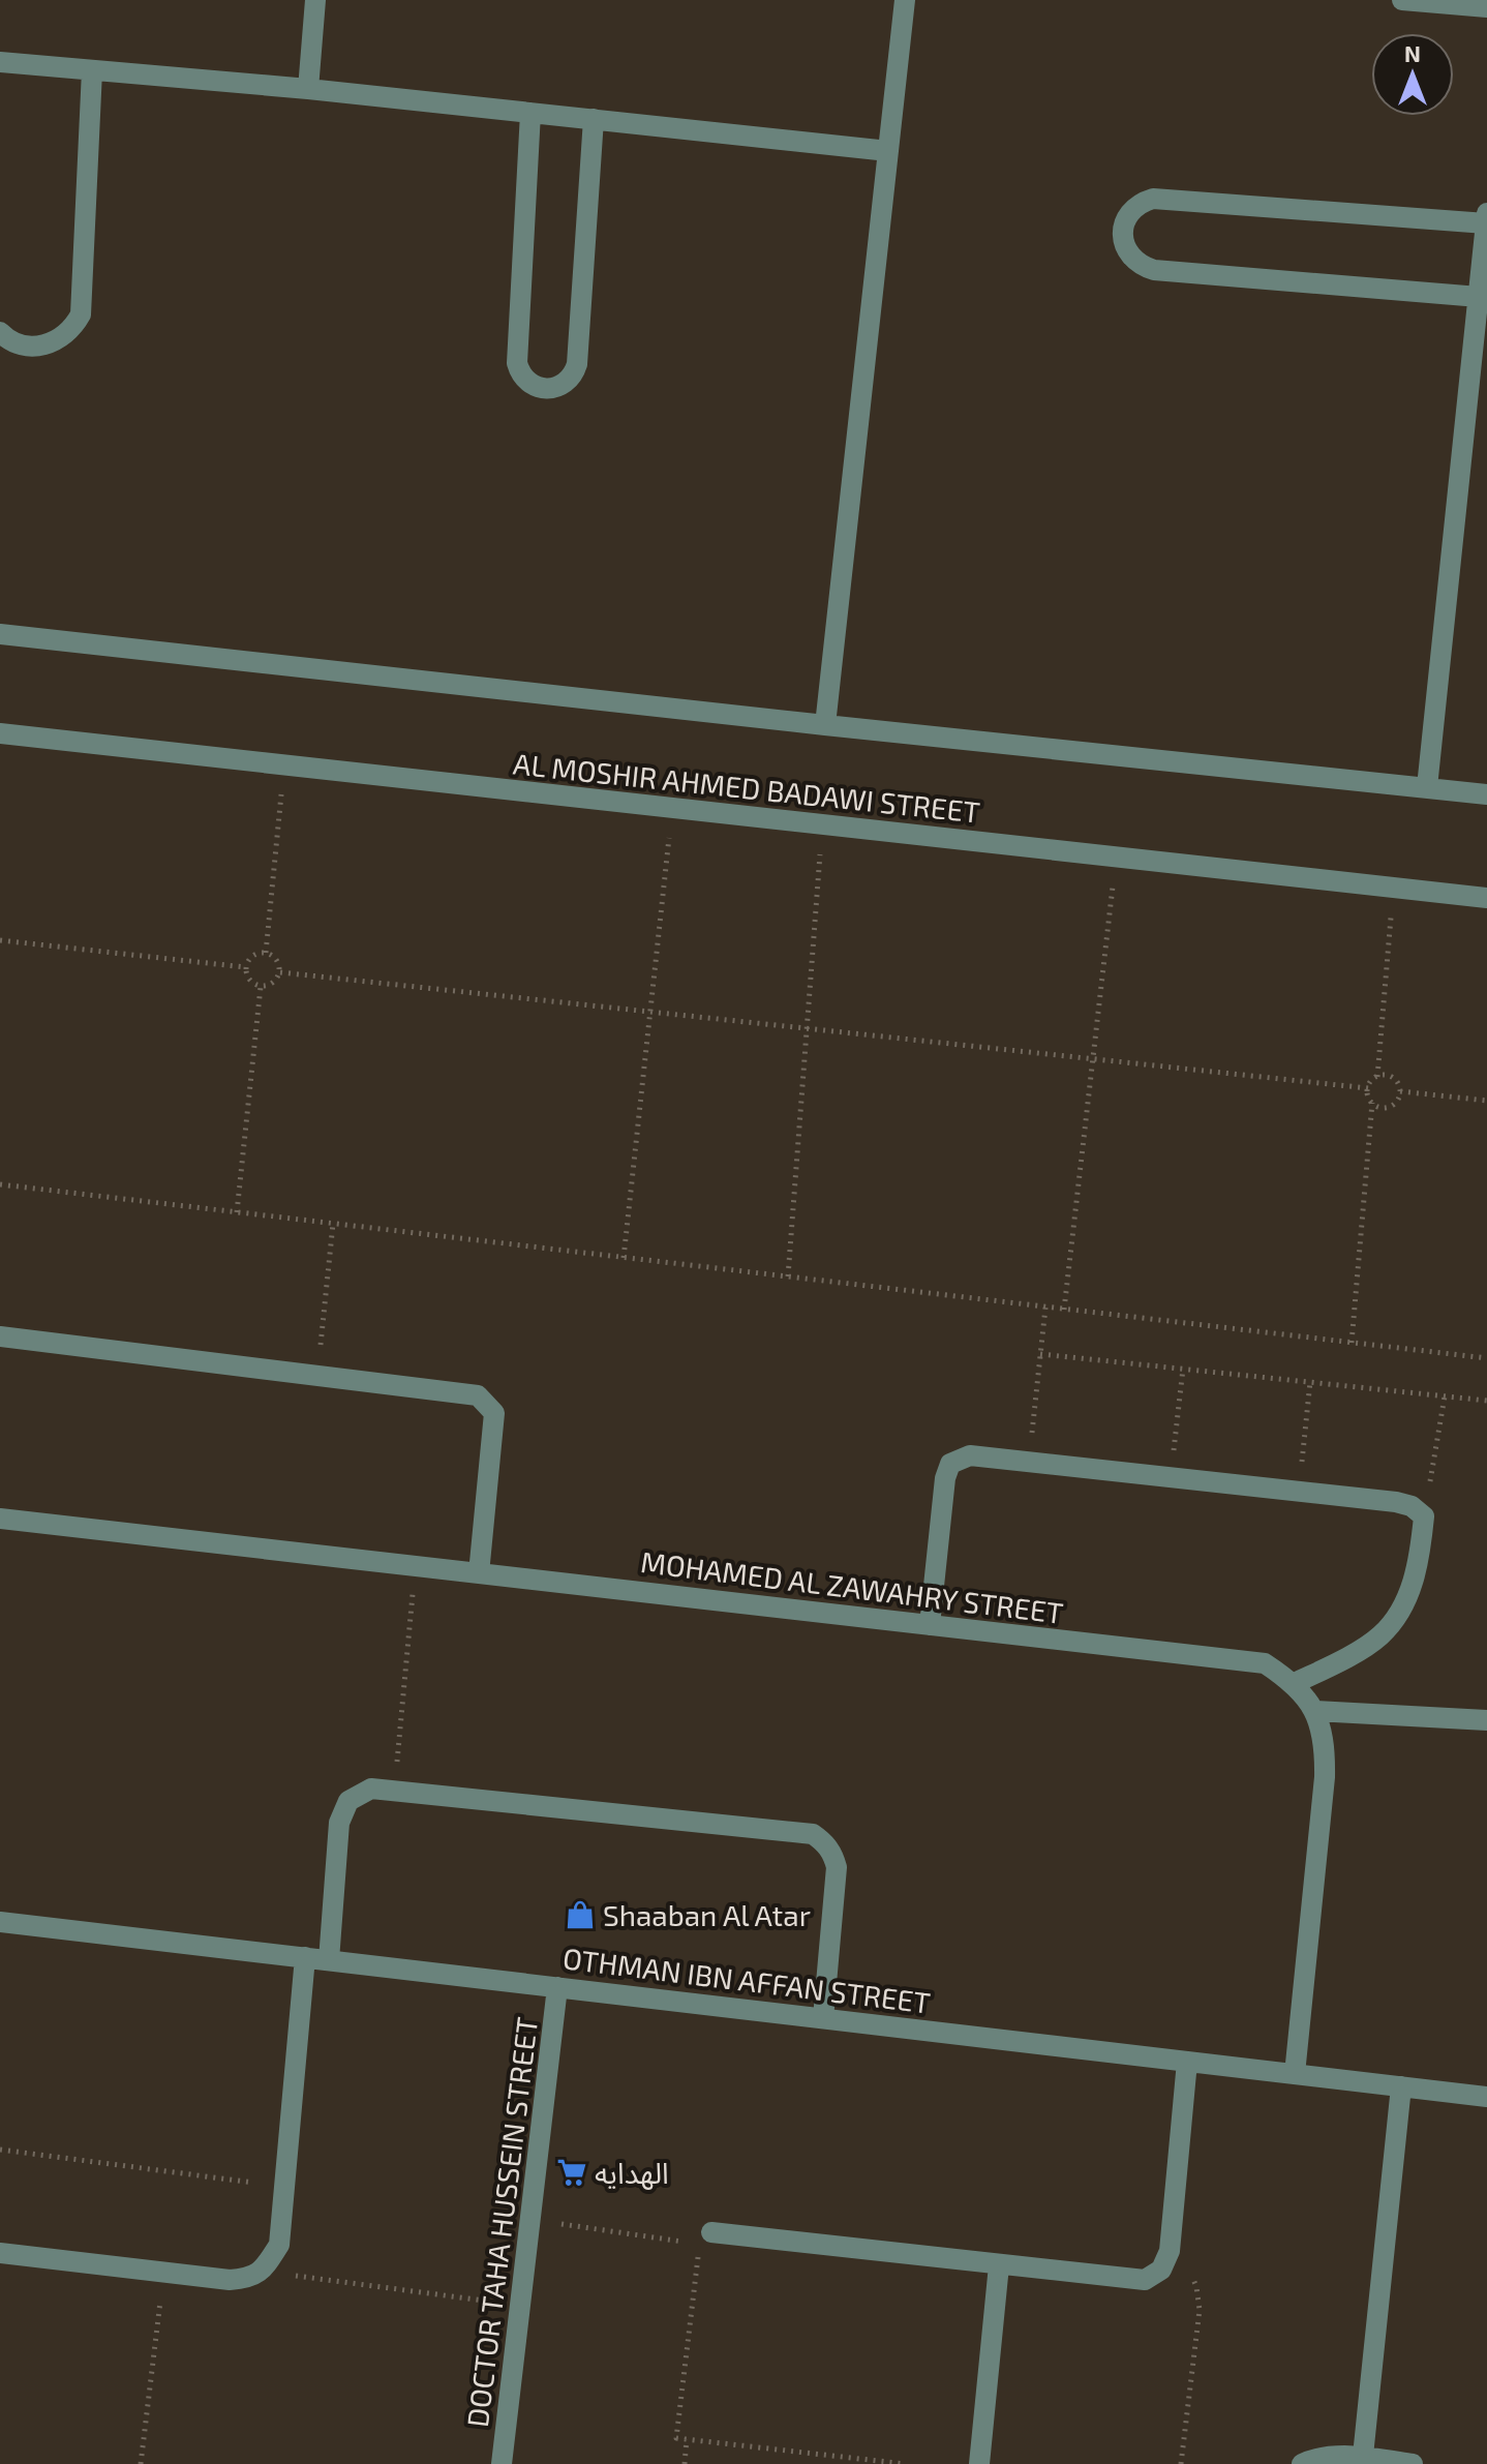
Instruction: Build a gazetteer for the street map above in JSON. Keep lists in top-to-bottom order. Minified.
{"streets":{"street":["AL MOSHIR AHMED BADAWI STREET","MOHAMED AL ZAWAHRY STREET","OTHMAN IBN AFFAN STREET","DOCTOR TAHA HUSSEIN STREET"]},"crossings":[["MOHAMED AL ZAWAHRY STREET","OTHMAN IBN AFFAN STREET"],["OTHMAN IBN AFFAN STREET","DOCTOR TAHA HUSSEIN STREET"]],"places":{"shop":["Shaaban Al Atar"],"supermarket":["الهدايه"]},"north":"top"}
